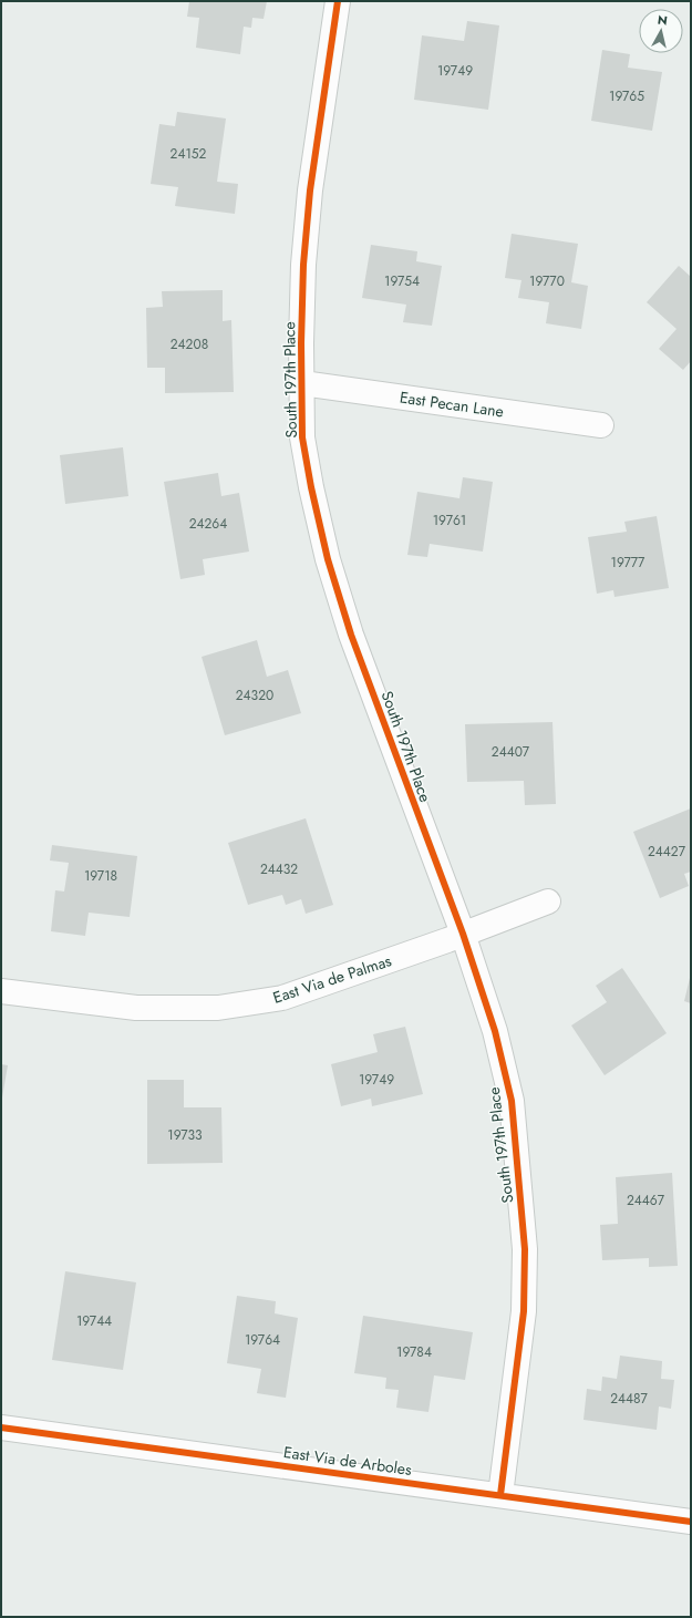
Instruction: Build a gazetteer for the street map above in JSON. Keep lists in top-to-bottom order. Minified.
{"streets":{"street":["South 197th Place","East Pecan Lane","East Via de Palmas","East Via de Arboles"]},"crossings":[["South 197th Place","East Pecan Lane"],["South 197th Place","East Via de Palmas"],["South 197th Place","East Via de Arboles"]],"house_numbers":["19749","19765","24152","19754","19770","24208","19761","24264","19777","24320","24407","24427","24432","19718","19749","19733","24467","19744","19764","19784","24487"],"north":"top"}
